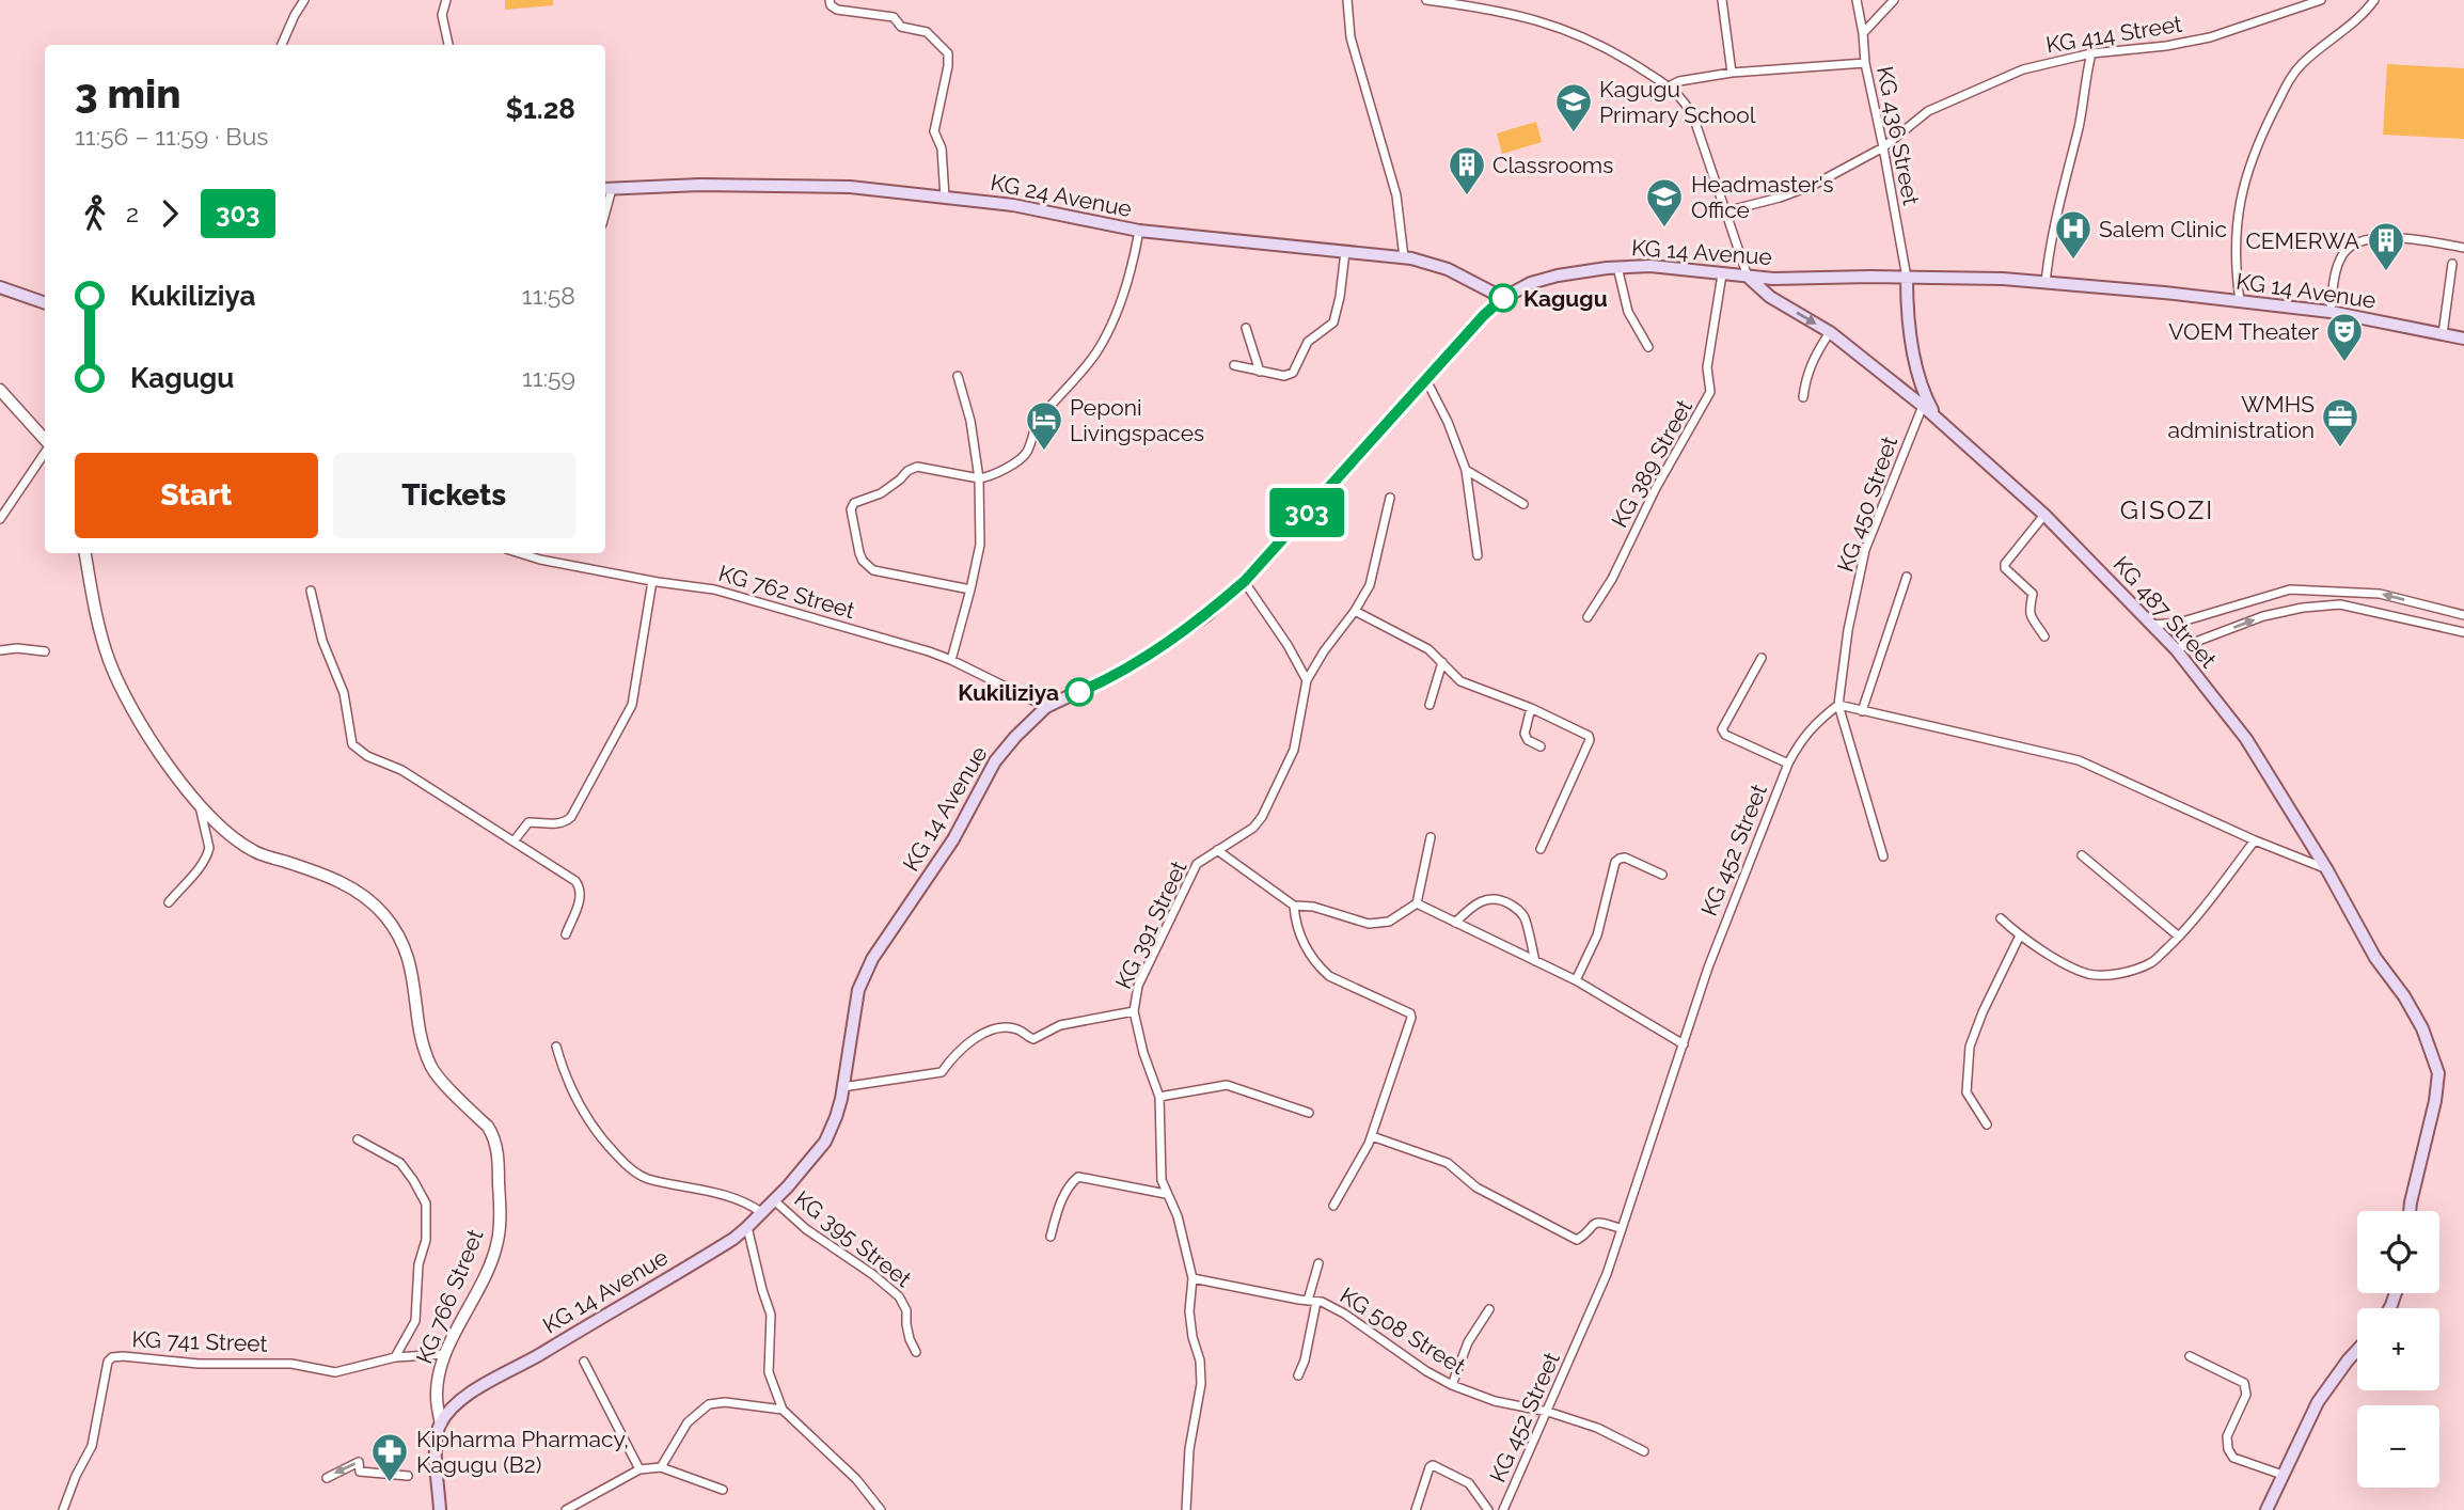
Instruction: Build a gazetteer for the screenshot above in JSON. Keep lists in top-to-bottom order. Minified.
{"streets":{"main road":["KG 24 Avenue","KG 14 Avenue","KG 487 Street"],"street":["KG 414 Street","KG 436 Street","KG 389 Street","KG 450 Street","KG 762 Street","KG 452 Street","KG 391 Street","KG 395 Street","KG 766 Street","KG 508 Street","KG 741 Street"]},"crossings":[["KG 414 Street","KG 436 Street"],["KG 436 Street","KG 14 Avenue"],["KG 24 Avenue","KG 14 Avenue"],["KG 14 Avenue","KG 389 Street"],["KG 14 Avenue","KG 762 Street"],["KG 14 Avenue","KG 487 Street"],["KG 14 Avenue","KG 395 Street"],["KG 14 Avenue","KG 766 Street"],["KG 450 Street","KG 487 Street"],["KG 450 Street","KG 452 Street"],["KG 452 Street","KG 508 Street"],["KG 391 Street","KG 508 Street"],["KG 766 Street","KG 741 Street"]],"districts":["GISOZI"],"places":{"school or university":["Kagugu Primary School","Headmaster's Office"],"building":["Classrooms","CEMERWA"],"hospital":["Salem Clinic"],"other":["Kagugu","Kukiliziya"],"theatre":["VOEM Theater"],"office":["WMHS administration"],"hotel":["Peponi Livingspaces"],"pharmacy":["Kipharma Pharmacy, Kagugu (B2)"]},"lines":["bus line 303"],"page":{"on_map":"303","heading":["3 min","11:56 – 11:59 · Bus","$1.28"],"legs":["2","303"],"list":[{"name":"Kukiliziya","value":"11:58"},{"name":"Kagugu","value":"11:59"}],"buttons":["Start","Tickets"],"map_buttons":["+","−"]}}
